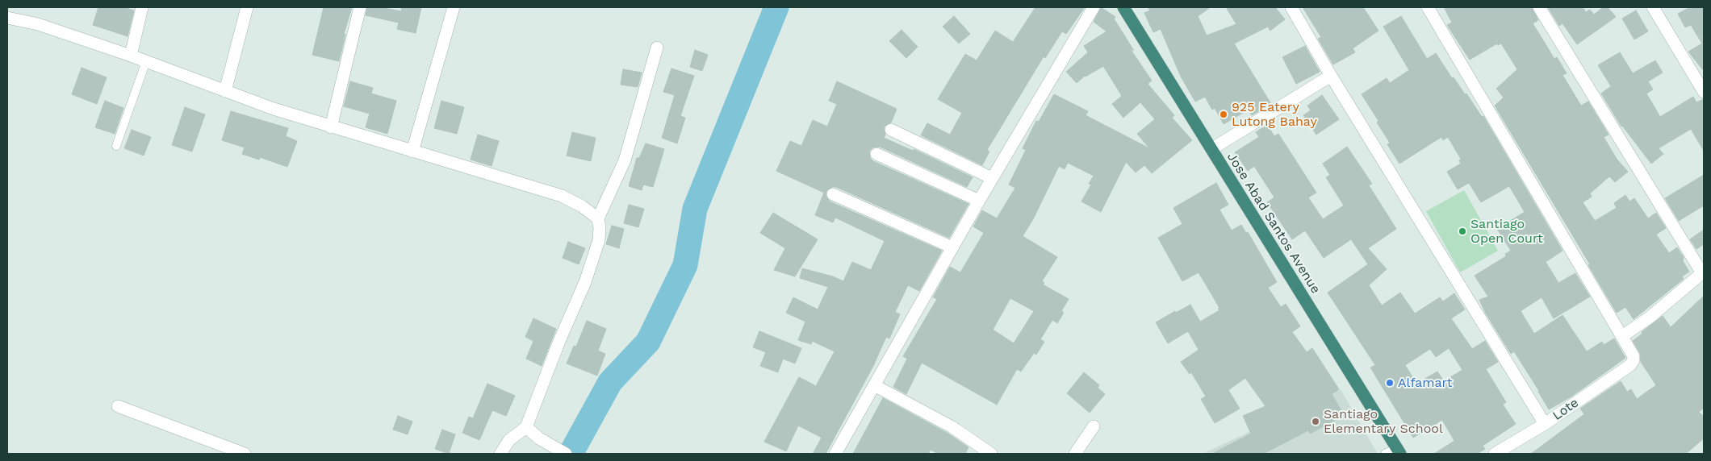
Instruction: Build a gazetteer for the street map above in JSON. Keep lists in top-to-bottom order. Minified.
{"streets":{"highway":["Jose Abad Santos Avenue"],"street":["Lote"]},"places":["925 Eatery Lutong Bahay","Santiago Open Court","Alfamart","Santiago Elementary School"]}
